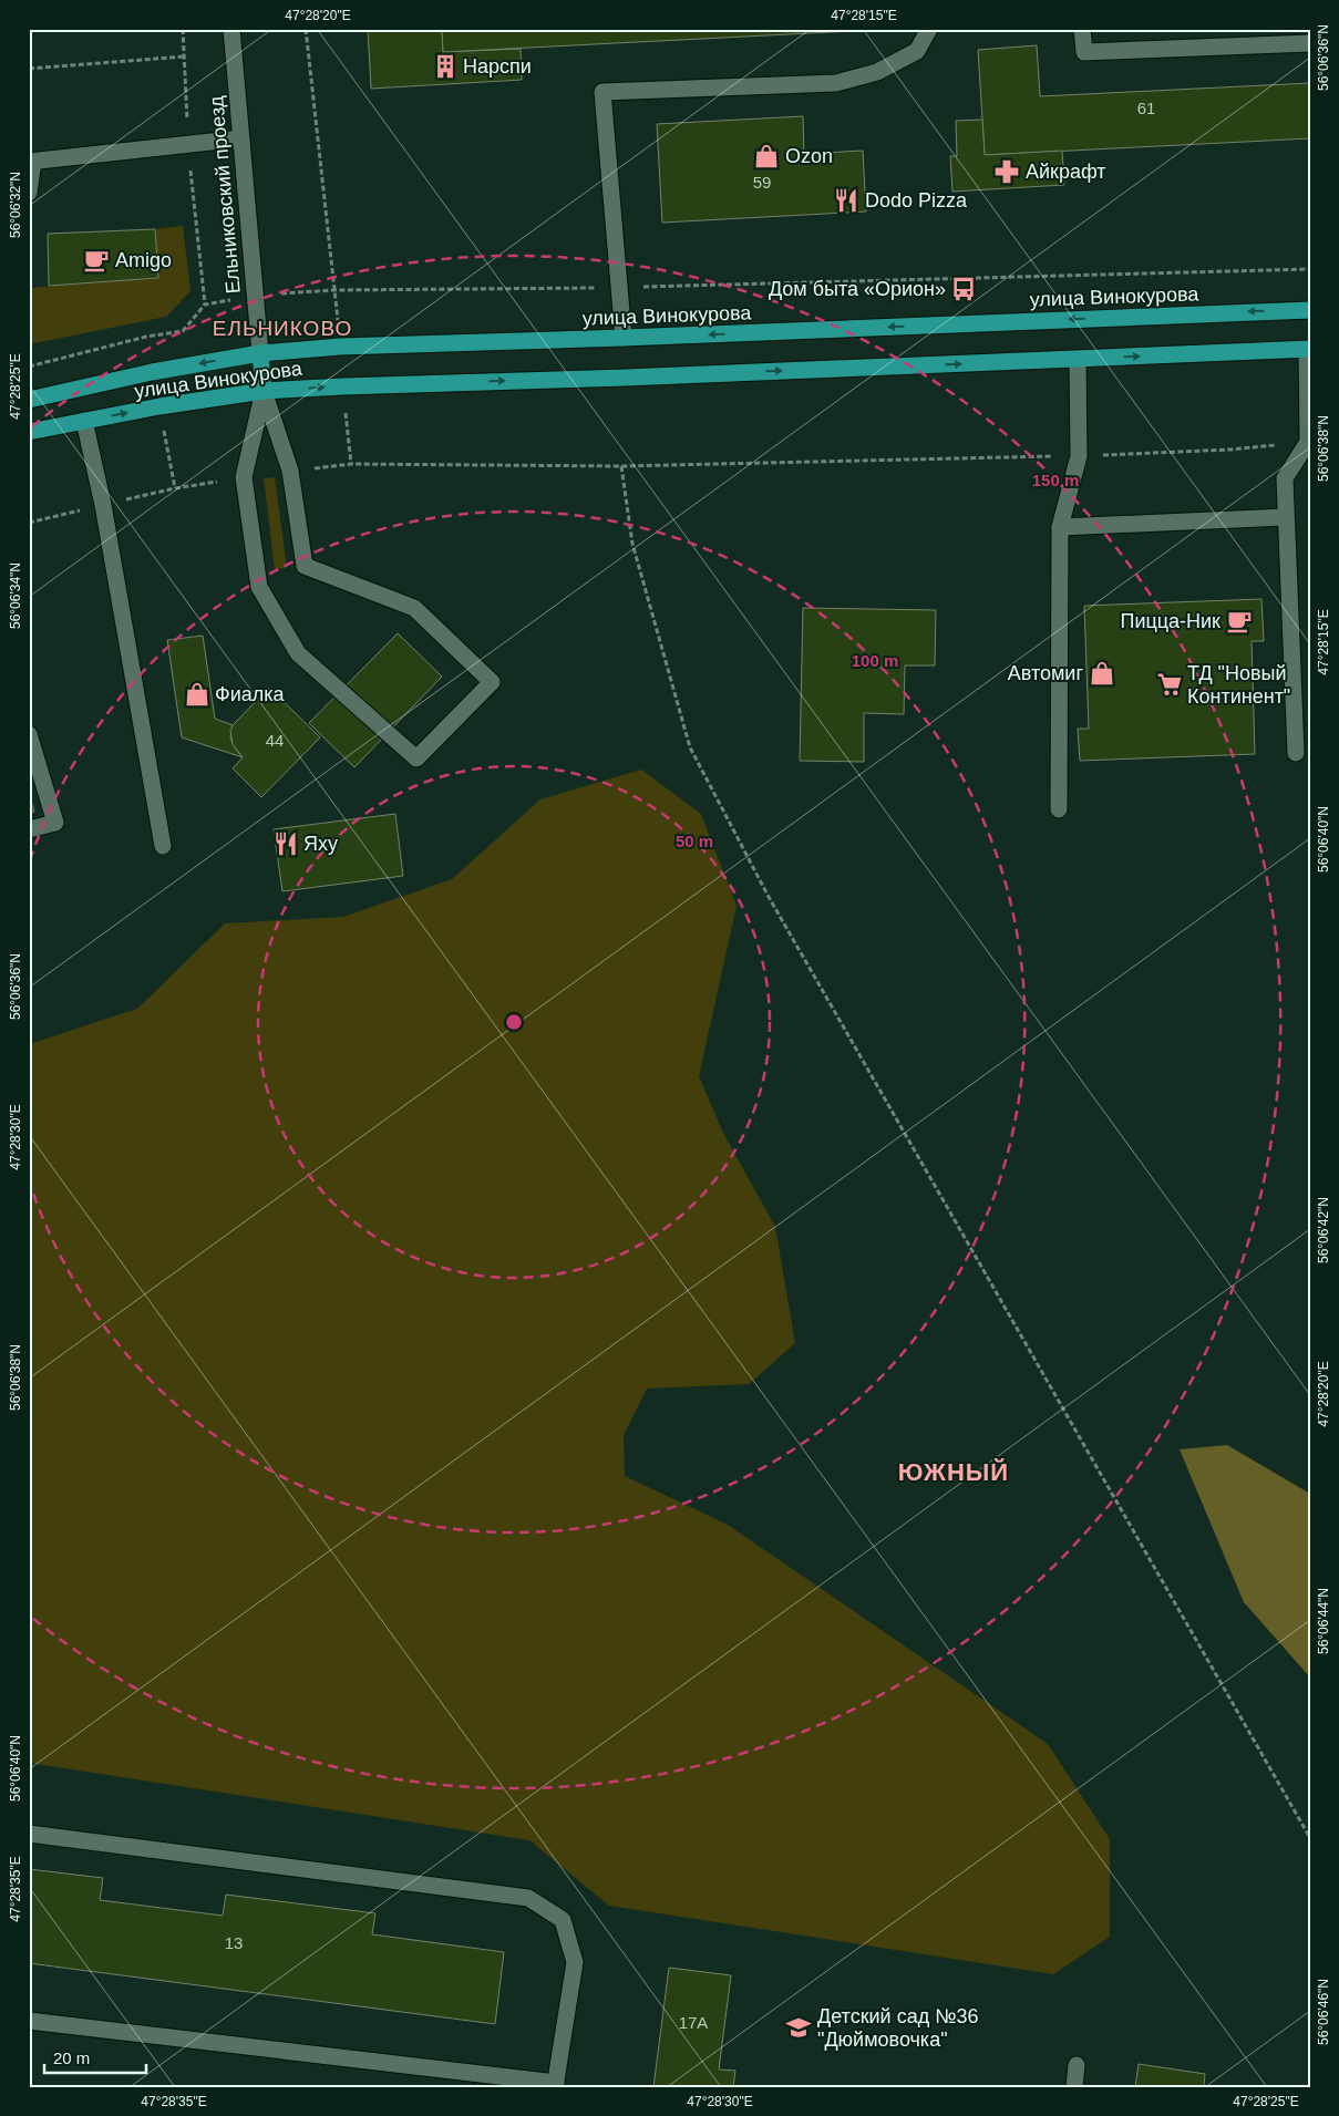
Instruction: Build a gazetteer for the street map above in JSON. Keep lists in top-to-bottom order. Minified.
{"streets":{"main road":["Ельниковский проезд","улица Винокурова"]},"crossings":[["Ельниковский проезд","улица Винокурова"]],"districts":["ЕЛЬНИКОВО","ЮЖНЫЙ"],"places":{"building":["Нарспи"],"shop":["Ozon","Автомиг","Фиалка"],"pharmacy":["Айкрафт"],"restaurant":["Dodo Pizza","Яху"],"cafe":["Amigo","Пицца-Ник"],"bus stop":["Дом быта «Орион»"],"supermarket":["ТД \"Новый Континент\""],"school or university":["Детский сад №36 \"Дюймовочка\""]},"house_numbers":["61","59","44","13","17А"],"scale_bar":"20 m","coordinates":["47°28'20\"E","47°28'15\"E","56°06'36\"N","56°06'32\"N","47°28'25\"E","56°06'38\"N","56°06'34\"N","56°06'40\"N","47°28'30\"E","56°06'42\"N","56°06'44\"N","47°28'35\"E","56°06'46\"N"],"rings":["150 m","100 m","50 m"]}
